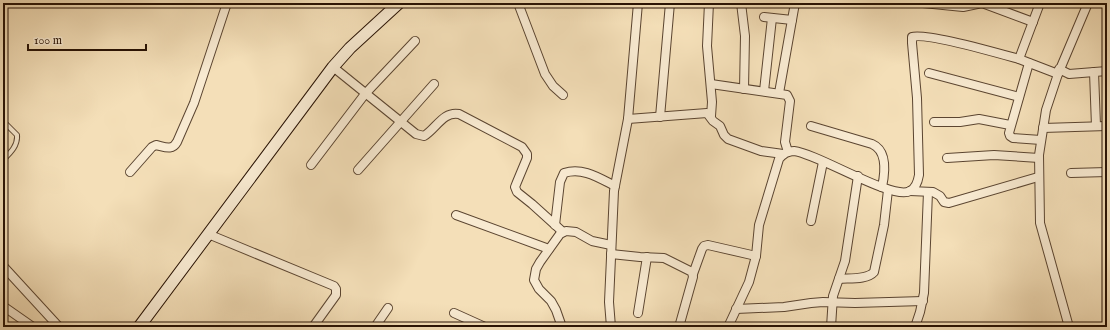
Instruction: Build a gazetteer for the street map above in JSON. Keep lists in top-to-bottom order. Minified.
{"scale_bar":"100 m"}
